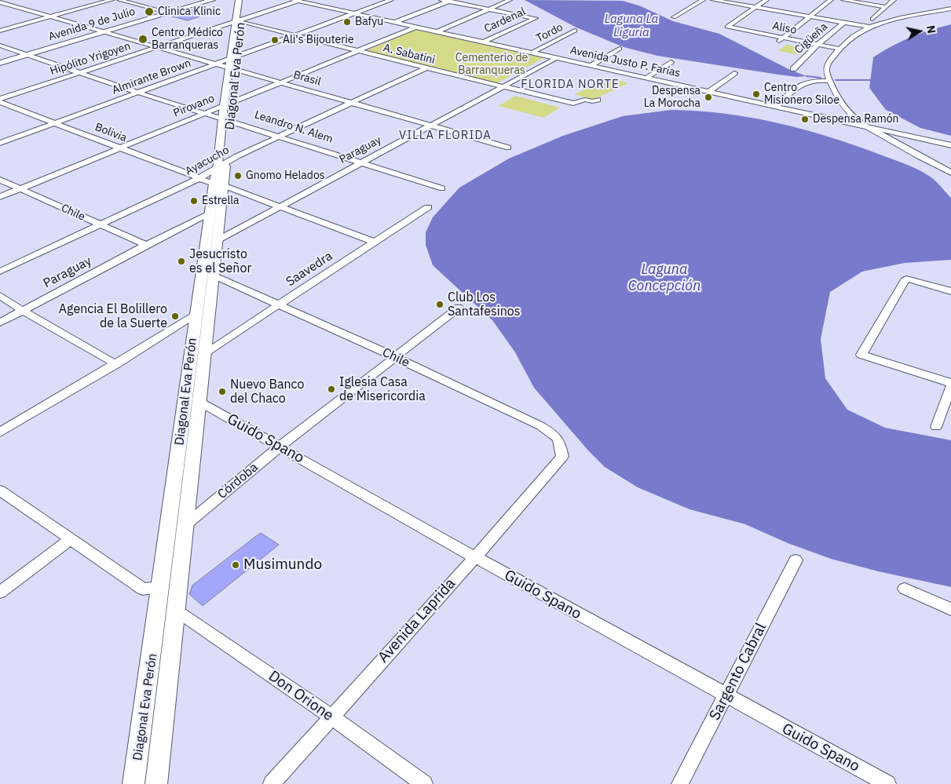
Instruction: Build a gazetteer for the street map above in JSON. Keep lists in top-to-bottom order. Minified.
{"streets":{"main road":["Avenida 9 de Julio","Diagonal Eva Perón"],"street":["Cardenal","Aliso","Tordo","Cigüeña","A. Sabatini","Hipólito Yrigoyen","Avenida Justo P. Farías","Almirante Brown","Brasil","Pirovano","Leandro N. Alem","Bolivia","Paraguay","Ayacucho","Chile","Saavedra","Guido Spano","Córdoba","Avenida Laprida","Sargento Cabral","Don Orione"]},"crossings":[["Cardenal","Avenida Justo P. Farías"],["Avenida 9 de Julio","Brasil"],["Avenida 9 de Julio","Leandro N. Alem"],["Aliso","Cigüeña"],["Tordo","Avenida Justo P. Farías"],["A. Sabatini","Hipólito Yrigoyen"],["A. Sabatini","Diagonal Eva Perón"],["A. Sabatini","Almirante Brown"],["A. Sabatini","Pirovano"],["A. Sabatini","Paraguay"],["A. Sabatini","Ayacucho"],["Hipólito Yrigoyen","Avenida Justo P. Farías"],["Hipólito Yrigoyen","Diagonal Eva Perón"],["Hipólito Yrigoyen","Brasil"],["Hipólito Yrigoyen","Leandro N. Alem"],["Avenida Justo P. Farías","Almirante Brown"],["Avenida Justo P. Farías","Pirovano"],["Avenida Justo P. Farías","Paraguay"],["Diagonal Eva Perón","Almirante Brown"],["Diagonal Eva Perón","Brasil"],["Diagonal Eva Perón","Pirovano"],["Diagonal Eva Perón","Leandro N. Alem"],["Diagonal Eva Perón","Bolivia"],["Diagonal Eva Perón","Paraguay"],["Diagonal Eva Perón","Ayacucho"],["Diagonal Eva Perón","Chile"],["Diagonal Eva Perón","Saavedra"],["Diagonal Eva Perón","Guido Spano"],["Diagonal Eva Perón","Córdoba"],["Diagonal Eva Perón","Don Orione"],["Almirante Brown","Brasil"],["Almirante Brown","Leandro N. Alem"],["Almirante Brown","Bolivia"],["Brasil","Pirovano"],["Brasil","Paraguay"],["Brasil","Ayacucho"],["Pirovano","Leandro N. Alem"],["Pirovano","Bolivia"],["Pirovano","Chile"],["Leandro N. Alem","Paraguay"],["Leandro N. Alem","Ayacucho"],["Bolivia","Paraguay"],["Bolivia","Ayacucho"],["Bolivia","Saavedra"],["Paraguay","Chile"],["Ayacucho","Chile"],["Chile","Saavedra"],["Chile","Córdoba"],["Chile","Avenida Laprida"],["Guido Spano","Córdoba"],["Guido Spano","Avenida Laprida"],["Guido Spano","Sargento Cabral"],["Avenida Laprida","Don Orione"]],"districts":["FLORIDA NORTE","VILLA FLORIDA"],"water":["Laguna La Liguria","Laguna Concepción"],"parks":["Cementerio de Barranqueras"],"places":["Clinica Klinic","Bafyu","Centro Médico Barranqueras","Ali's Bijouterie","Centro Misionero Siloe","Despensa La Morocha","Despensa Ramón","Gnomo Helados","Estrella","Jesucristo es el Señor","Club Los Santafesinos","Agencia El Bolillero de la Suerte","Iglesia Casa de Misericordia","Nuevo Banco del Chaco","Musimundo"],"north":"right"}
